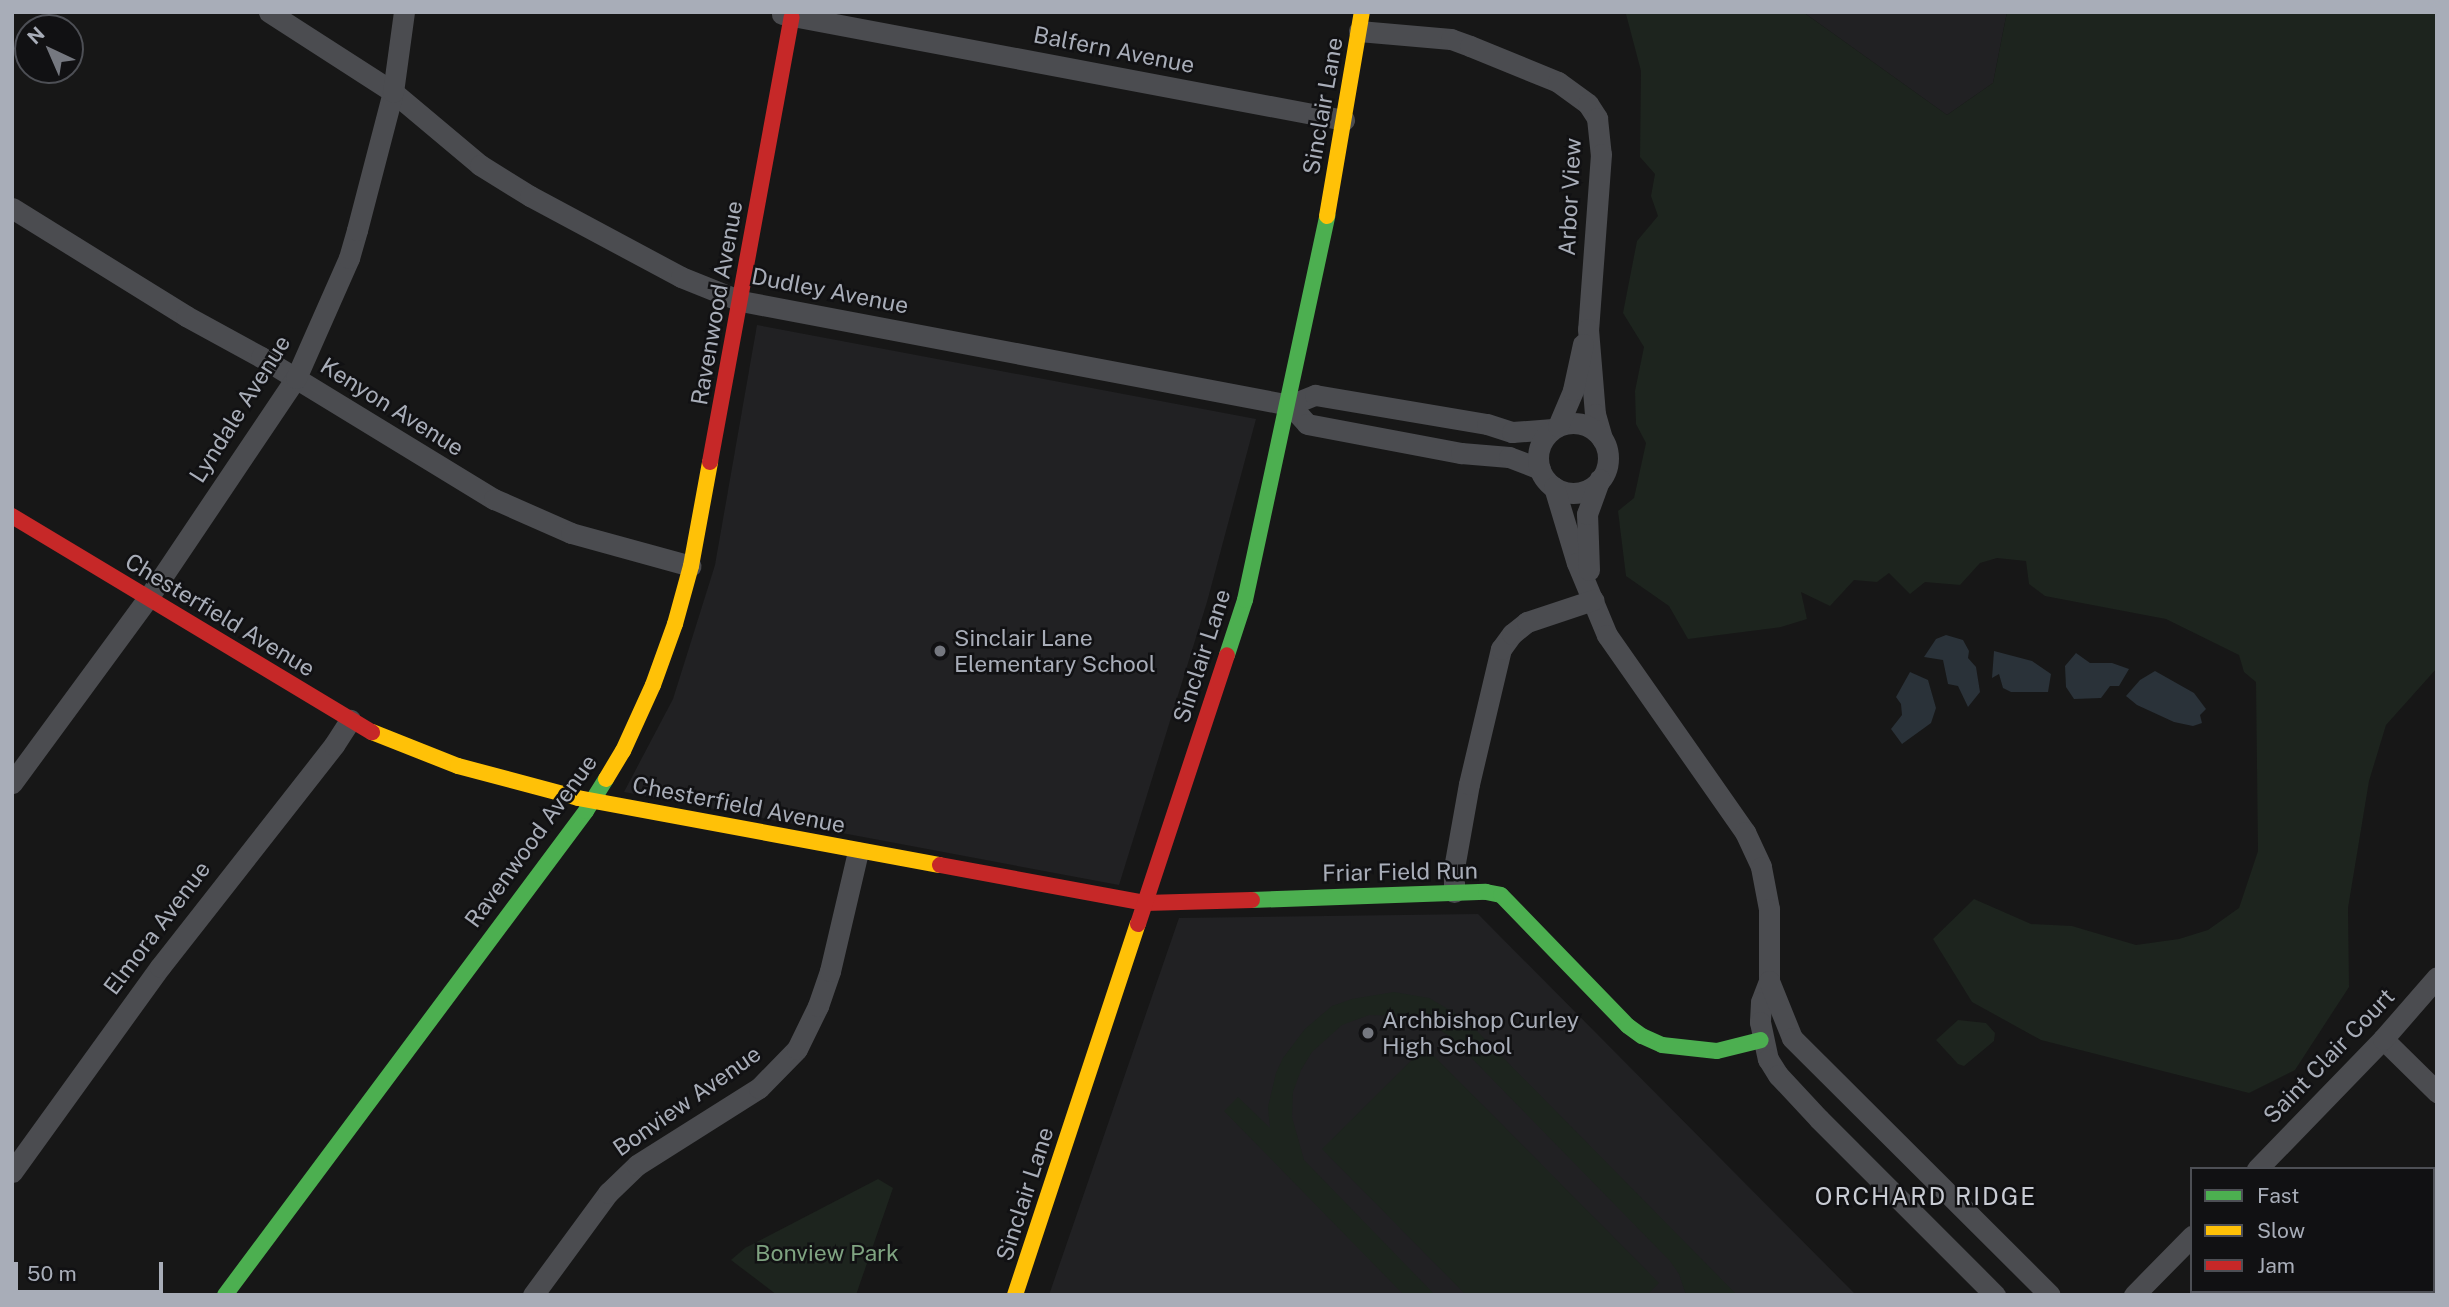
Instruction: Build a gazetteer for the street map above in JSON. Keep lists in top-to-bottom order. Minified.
{"streets":{"street":["Balfern Avenue","Sinclair Lane","Arbor View","Dudley Avenue","Ravenwood Avenue","Kenyon Avenue","Lyndale Avenue","Chesterfield Avenue","Friar Field Run","Elmora Avenue","Saint Clair Court","Bonview Avenue"]},"crossings":[["Balfern Avenue","Sinclair Lane"],["Balfern Avenue","Ravenwood Avenue"],["Sinclair Lane","Arbor View"],["Sinclair Lane","Dudley Avenue"],["Sinclair Lane","Chesterfield Avenue"],["Sinclair Lane","Friar Field Run"],["Dudley Avenue","Ravenwood Avenue"],["Dudley Avenue","Lyndale Avenue"],["Ravenwood Avenue","Kenyon Avenue"],["Ravenwood Avenue","Chesterfield Avenue"],["Kenyon Avenue","Lyndale Avenue"],["Lyndale Avenue","Chesterfield Avenue"],["Chesterfield Avenue","Friar Field Run"],["Chesterfield Avenue","Elmora Avenue"],["Chesterfield Avenue","Bonview Avenue"]],"districts":["ORCHARD RIDGE"],"parks":["Bonview Park"],"places":["Sinclair Lane Elementary School","Archbishop Curley High School"],"legend":["Fast","Slow","Jam"],"scale_bar":"50 m","north":"top left"}
